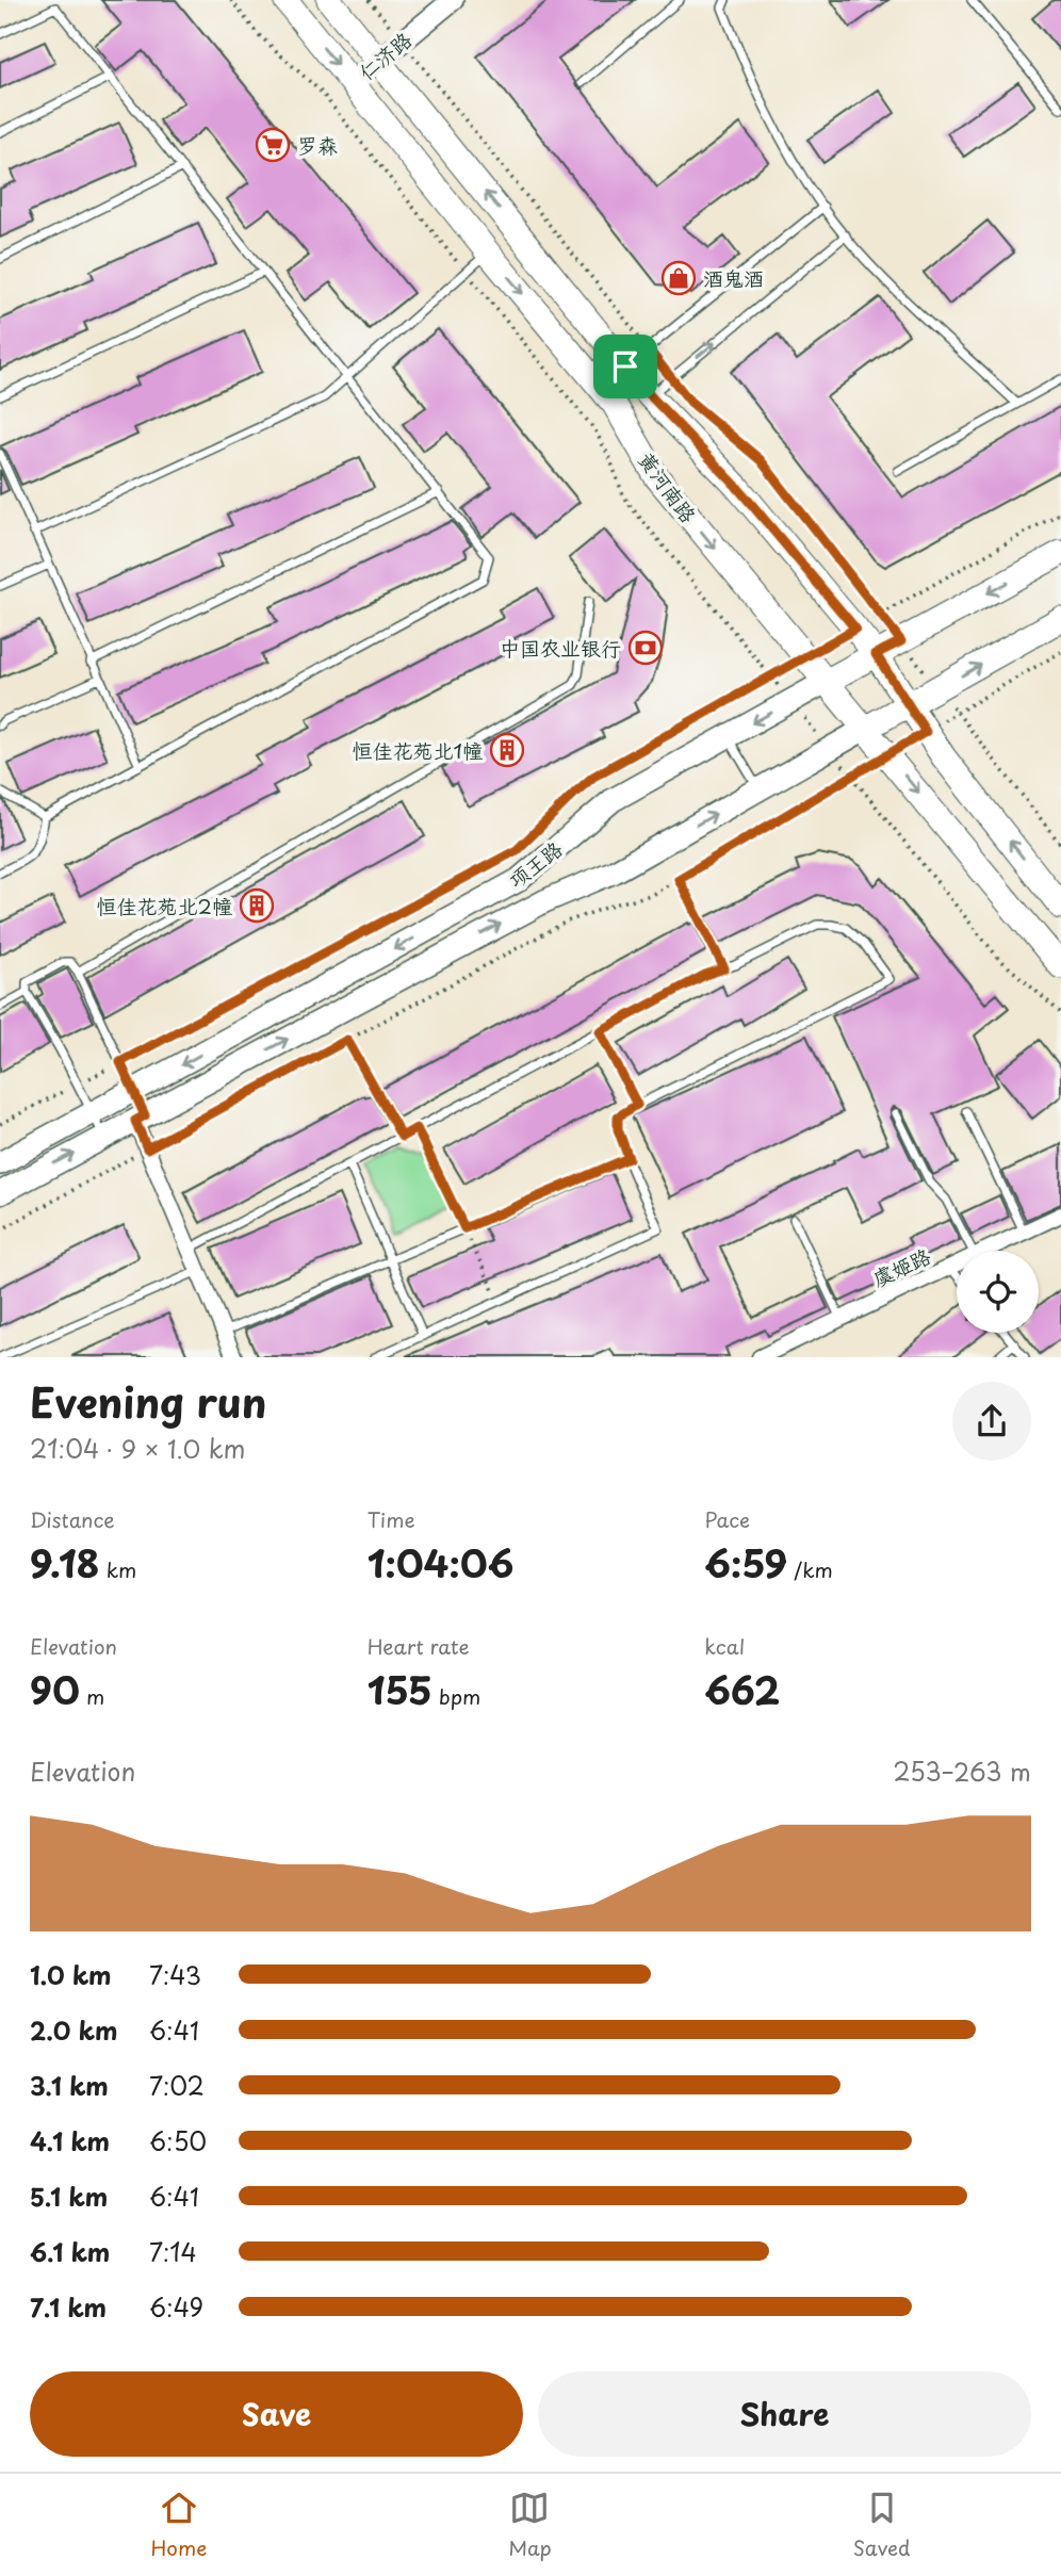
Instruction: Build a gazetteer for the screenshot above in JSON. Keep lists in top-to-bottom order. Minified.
{"streets":{"main road":["黄河南路","项王路"],"street":["仁济路","虞姬路"]},"crossings":[["仁济路","黄河南路"],["黄河南路","项王路"]],"places":{"supermarket":["罗森"],"shop":["酒鬼酒"],"bank":["中国农业银行"],"building":["恒佳花苑北1幢","恒佳花苑北2幢"]},"page":{"heading":["Evening run","21:04 · 9 × 1.0 km"],"stats":[["Distance","9.18 km"],["Time","1:04:06"],["Pace","6:59 /km"],["Elevation","90 m"],["Heart rate","155 bpm"],["kcal","662"]],"chart":["Elevation","253–263 m"],"list":[{"name":"1.0 km","note":"7:43"},{"name":"2.0 km","note":"6:41"},{"name":"3.1 km","note":"7:02"},{"name":"4.1 km","note":"6:50"},{"name":"5.1 km","note":"6:41"},{"name":"6.1 km","note":"7:14"},{"name":"7.1 km","note":"6:49"}],"buttons":["Save","Share"],"tabs":["Home","Map","Saved"]}}
